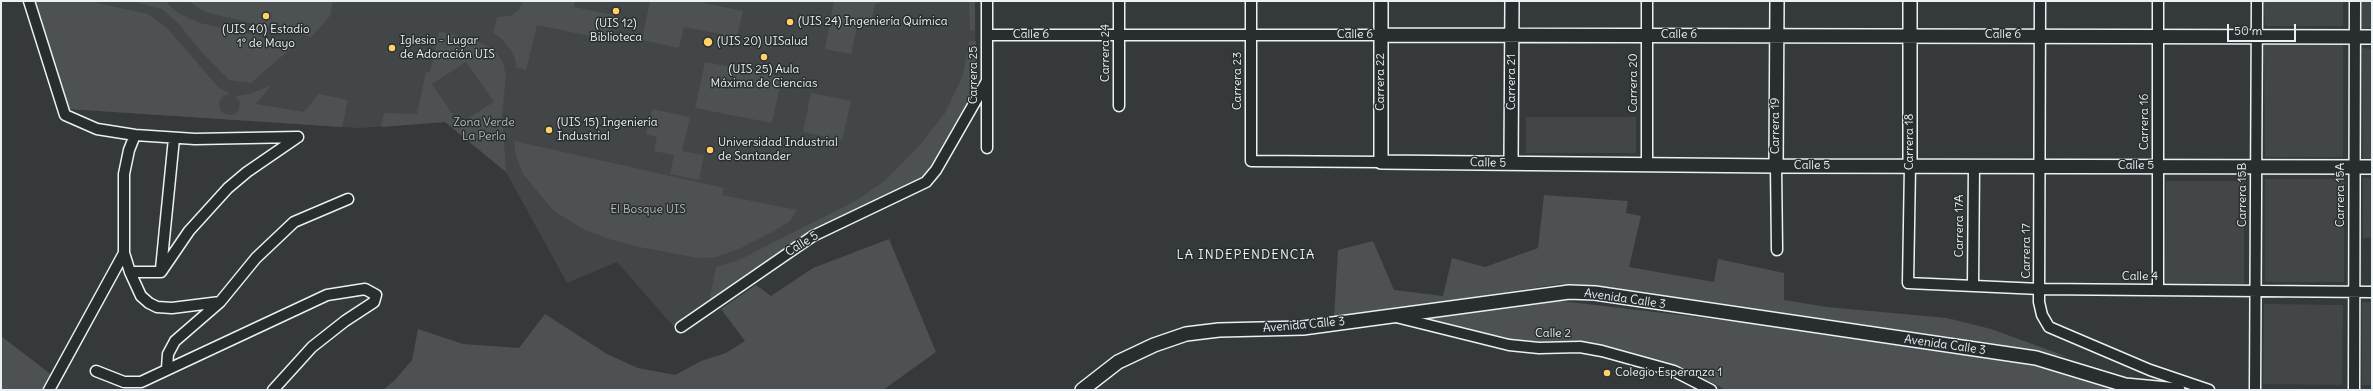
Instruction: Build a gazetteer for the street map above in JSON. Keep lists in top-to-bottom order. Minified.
{"streets":{"street":["Calle 6","Carrera 24","Carrera 25","Carrera 23","Carrera 22","Carrera 21","Carrera 20","Carrera 16","Carrera 19","Carrera 18","Calle 5","Carrera 15B","Carrera 15A","Carrera 17A","Carrera 17","Calle 4","Avenida Calle 3","Calle 2"]},"crossings":[["Calle 6","Carrera 24"],["Calle 6","Carrera 25"],["Calle 6","Carrera 23"],["Calle 6","Carrera 22"],["Calle 6","Carrera 21"],["Calle 6","Carrera 20"],["Calle 6","Carrera 16"],["Calle 6","Carrera 19"],["Calle 6","Carrera 18"],["Calle 6","Carrera 15B"],["Calle 6","Carrera 15A"],["Calle 6","Carrera 17"],["Carrera 25","Calle 5"],["Carrera 23","Calle 5"],["Carrera 22","Calle 5"],["Carrera 21","Calle 5"],["Carrera 20","Calle 5"],["Carrera 16","Calle 5"],["Carrera 16","Calle 4"],["Carrera 19","Calle 5"],["Carrera 18","Calle 5"],["Carrera 18","Calle 4"],["Calle 5","Carrera 15B"],["Calle 5","Carrera 15A"],["Calle 5","Carrera 17A"],["Calle 5","Carrera 17"],["Carrera 15B","Calle 4"],["Carrera 15A","Calle 4"],["Carrera 17A","Calle 4"],["Carrera 17","Calle 4"],["Avenida Calle 3","Calle 2"]],"districts":["LA INDEPENDENCIA"],"parks":["Zona Verde La Perla","El Bosque UIS"],"places":["(UIS 12) Biblioteca","(UIS 40) Estadio 1º de Mayo","(UIS 24) Ingeniería Química","(UIS 20) UISalud","Iglesia - Lugar de Adoración UIS","(UIS 25) Aula Máxima de Ciencias","(UIS 15) Ingeniería Industrial","Universidad Industrial de Santander","Colegio Esperanza 1"],"scale_bar":"50 m"}
